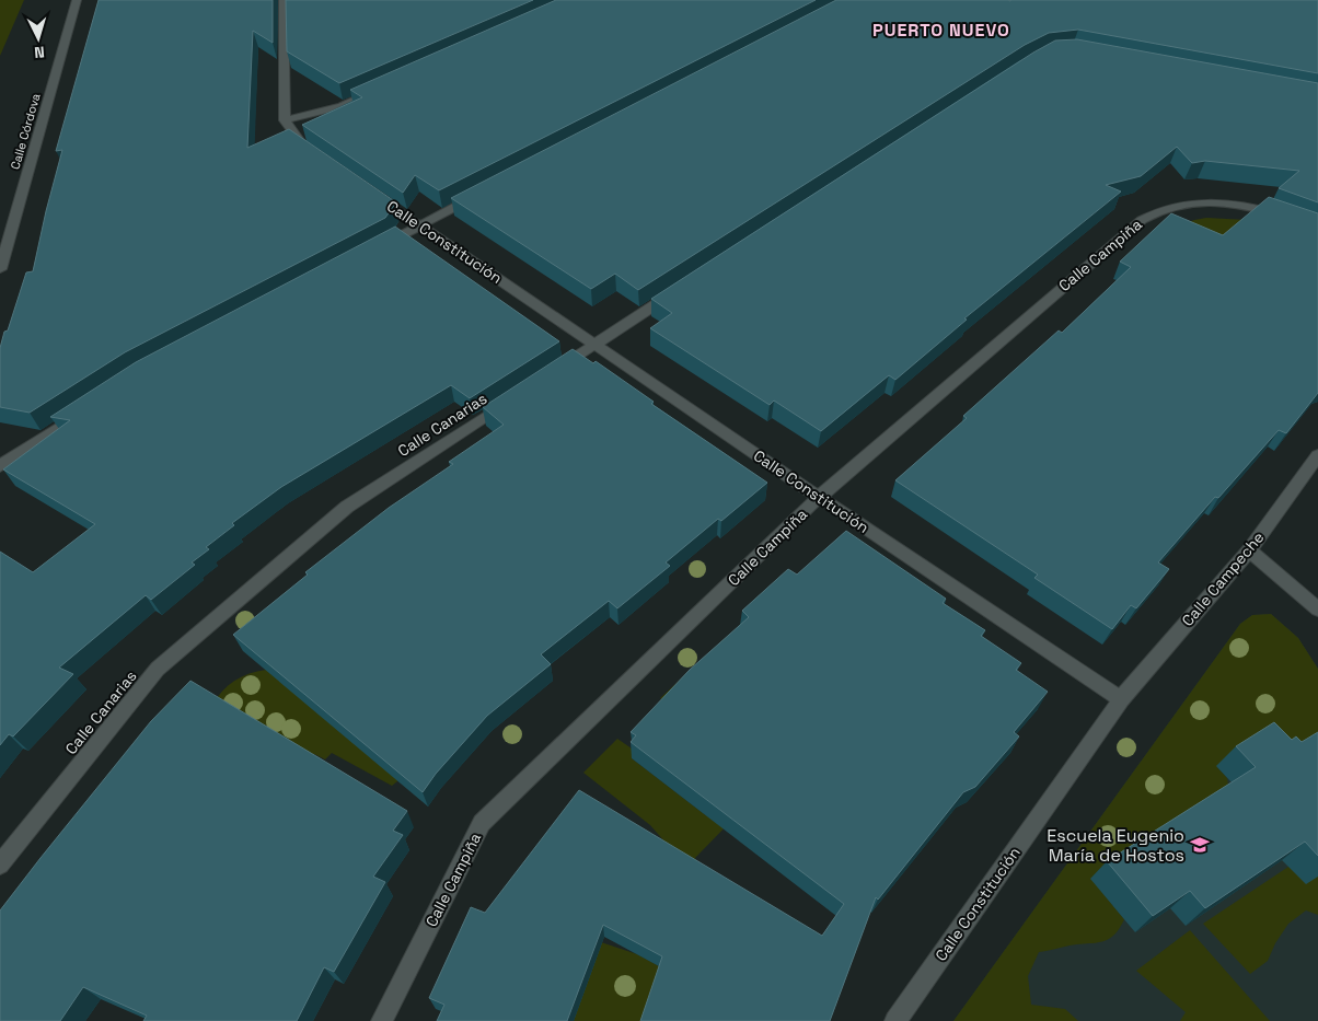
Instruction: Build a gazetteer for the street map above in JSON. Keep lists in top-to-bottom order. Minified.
{"streets":{"street":["Calle Córdova","Calle Constitución","Calle Campiña","Calle Canarias","Calle Campeche"]},"crossings":[["Calle Constitución","Calle Campiña"],["Calle Constitución","Calle Campeche"]],"districts":["PUERTO NUEVO"],"places":{"school or university":["Escuela Eugenio María de Hostos"]},"north":"bottom"}
